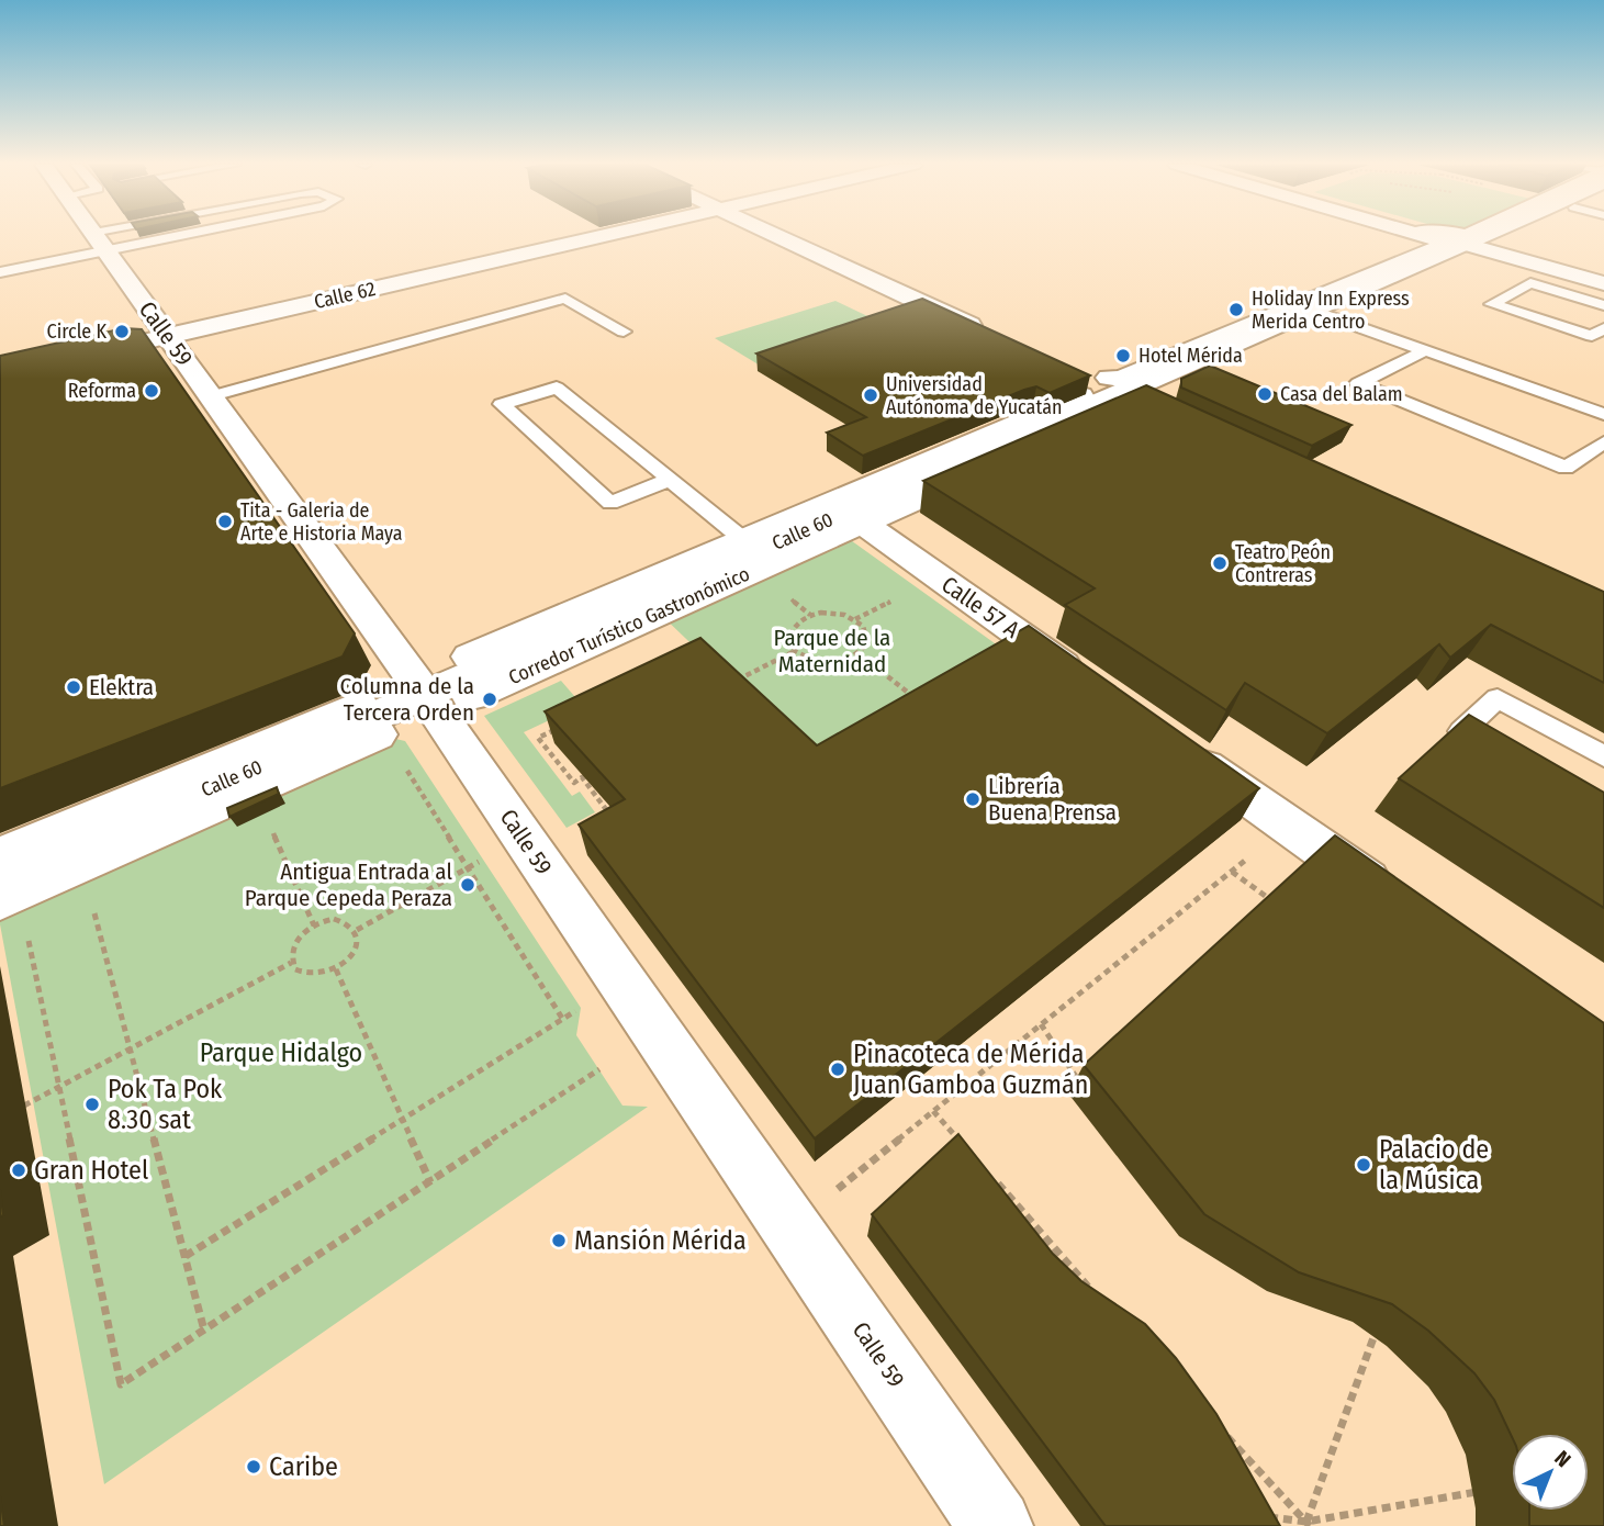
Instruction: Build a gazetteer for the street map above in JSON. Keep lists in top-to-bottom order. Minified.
{"streets":{"street":["Calle 62","Calle 59","Calle 60","Calle 57 A","Corredor Turístico Gastronómico"]},"crossings":[["Calle 62","Calle 59"],["Calle 59","Calle 60"],["Calle 59","Corredor Turístico Gastronómico"],["Calle 60","Calle 57 A"],["Calle 60","Corredor Turístico Gastronómico"],["Calle 57 A","Corredor Turístico Gastronómico"]],"parks":["Parque de la Maternidad","Parque Hidalgo"],"places":["Holiday Inn Express Merida Centro","Circle K","Hotel Mérida","Reforma","Casa del Balam","Universidad Autónoma de Yucatán","Tita - Galeria de Arte e Historia Maya","Teatro Peón Contreras","Elektra","Columna de la Tercera Orden","Librería Buena Prensa","Antigua Entrada al Parque Cepeda Peraza","Pinacoteca de Mérida Juan Gamboa Guzmán","Pok Ta Pok 8.30 sat","Palacio de la Música","Gran Hotel","Mansión Mérida","Caribe"],"north":"top right"}
